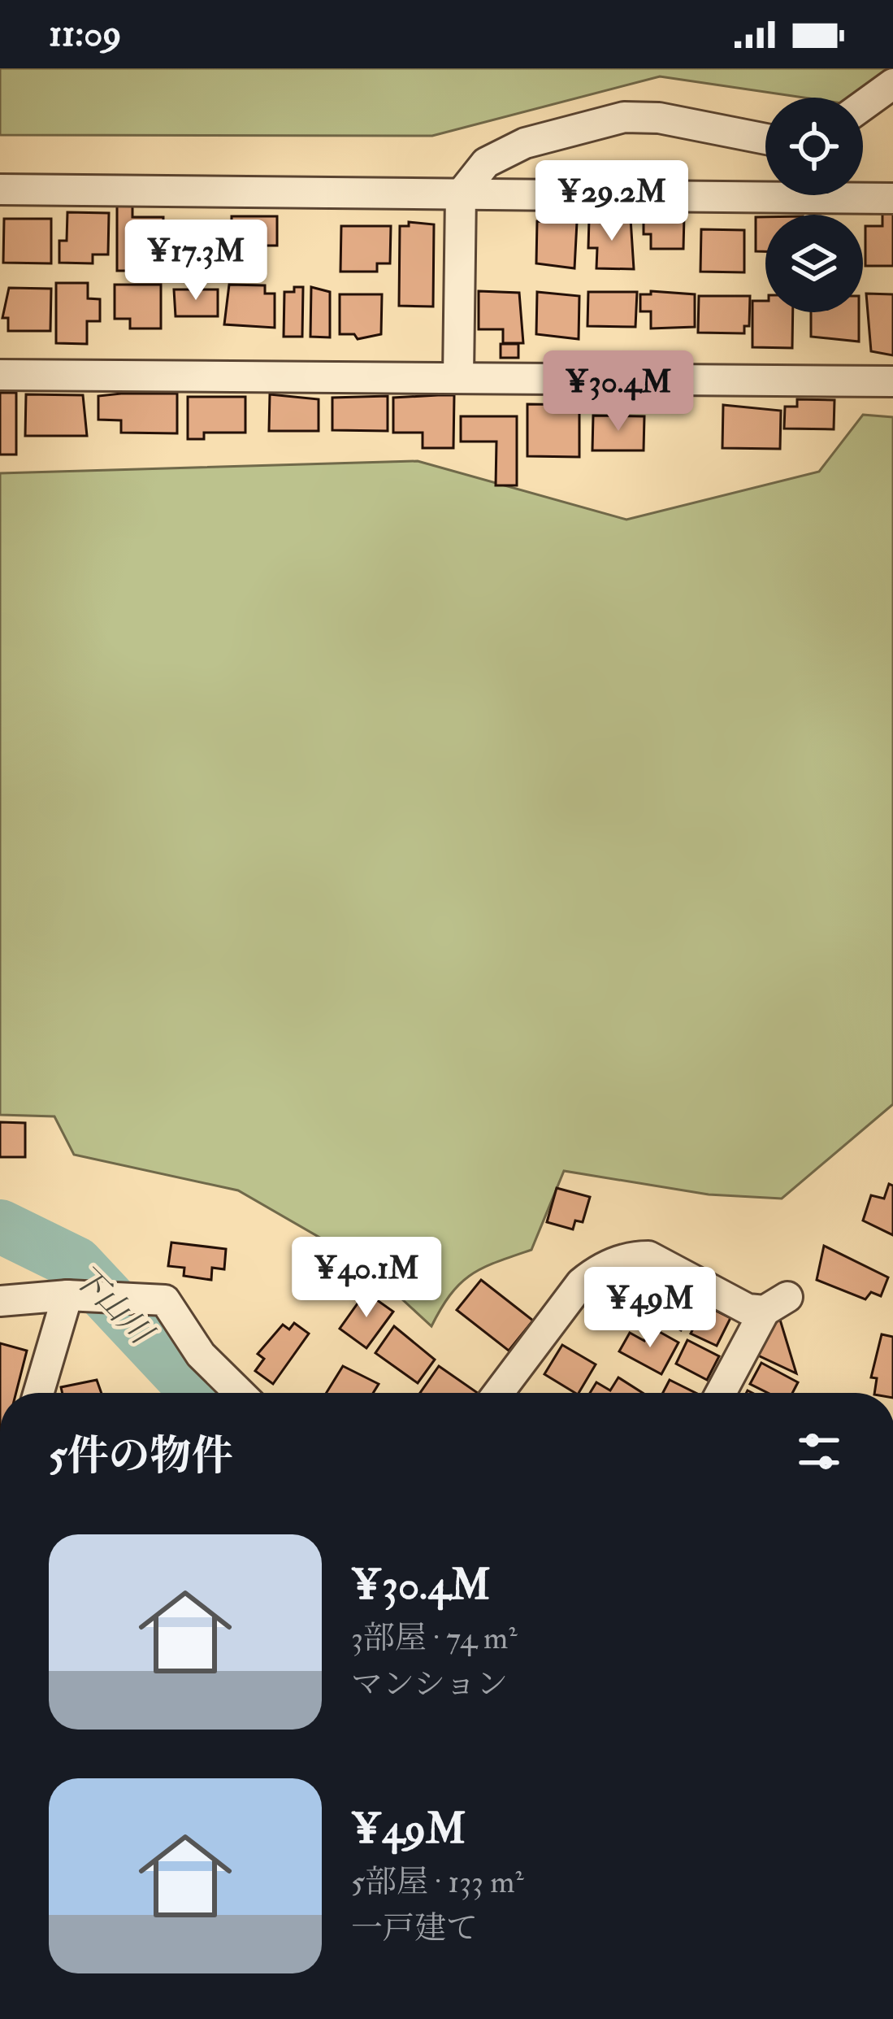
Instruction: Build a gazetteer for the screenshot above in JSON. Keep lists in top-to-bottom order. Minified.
{"water":["下山川"],"page":{"status":"11:09","price":["¥29.2M","¥17.3M","¥30.4M","¥40.1M","¥49M"],"heading":"5件の物件","list":[{"name":"¥30.4M","note":"3部屋 · 74 m² · マンション"},{"name":"¥49M","note":"5部屋 · 133 m² · 一戸建て"}]}}
